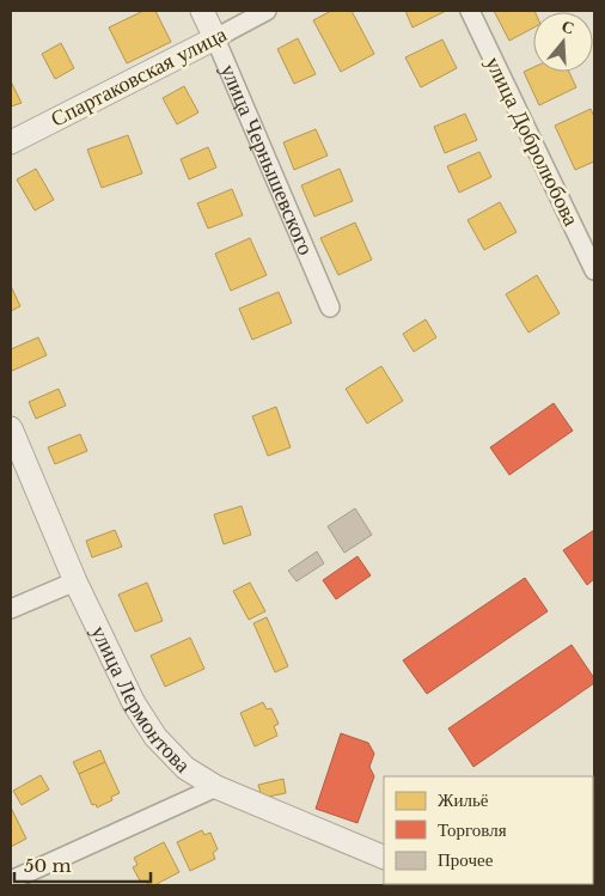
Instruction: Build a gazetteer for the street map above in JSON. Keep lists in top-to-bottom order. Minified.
{"streets":{"street":["Спартаковская улица","улица Добролюбова","улица Чернышевского","улица Лермонтова"]},"crossings":[["Спартаковская улица","улица Чернышевского"]],"legend":["Жильё","Торговля","Прочее"],"scale_bar":"50 m","north":"top"}
